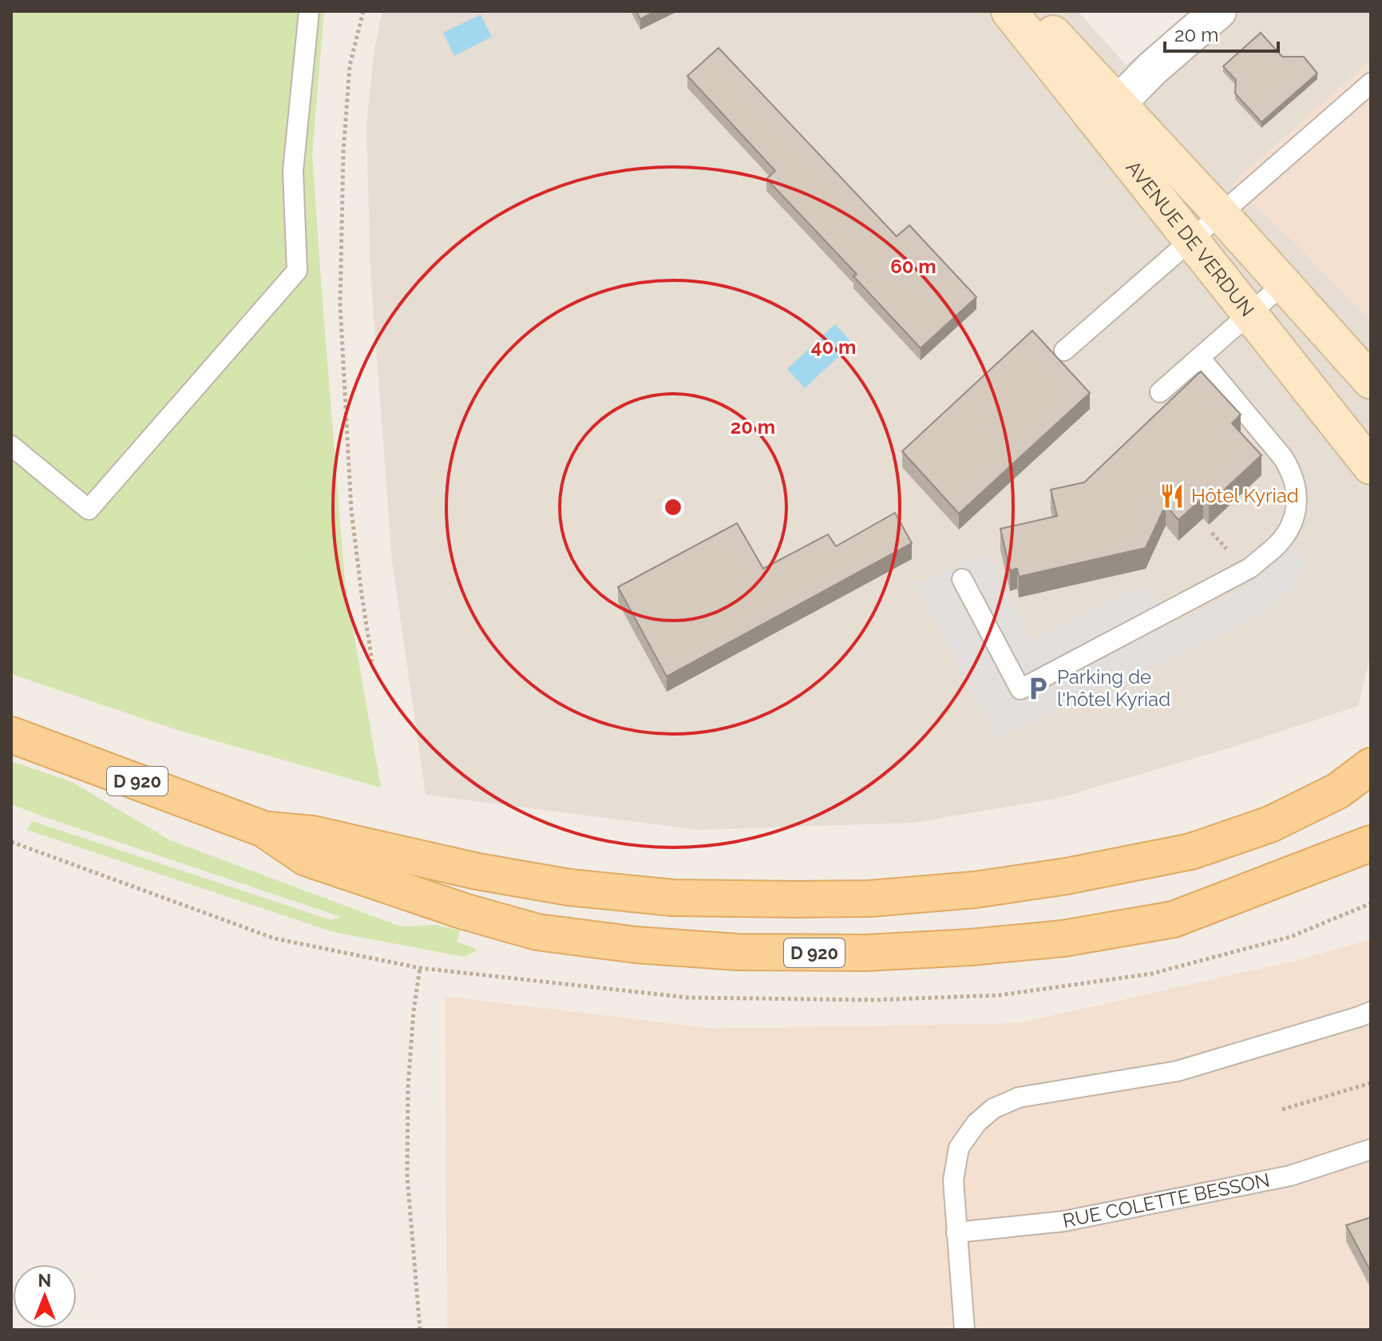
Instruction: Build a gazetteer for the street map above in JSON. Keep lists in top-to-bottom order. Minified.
{"streets":{"main road":["AVENUE DE VERDUN","D 920"],"lane":["RUE COLETTE BESSON"]},"places":{"restaurant":["Hôtel Kyriad"],"parking":["Parking de l'hôtel Kyriad"]},"scale_bar":"20 m","north":"top","rings":["60 m","40 m","20 m"]}
